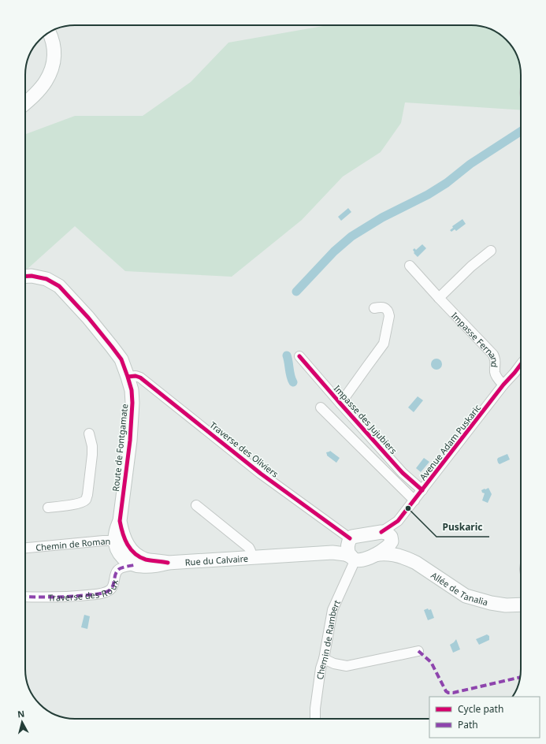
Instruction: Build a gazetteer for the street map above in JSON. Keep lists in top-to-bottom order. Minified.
{"streets":{"street":["Impasse Fernand","Impasse des Jujubiers","Avenue Adam Puskaric","Route de Fontgamate","Traverse des Oliviers","Chemin de Roman","Rue du Calvaire","Traverse des Roux","Allée de Tanalia","Chemin de Rambert"]},"crossings":[["Impasse Fernand","Avenue Adam Puskaric"],["Impasse des Jujubiers","Avenue Adam Puskaric"],["Route de Fontgamate","Traverse des Oliviers"],["Route de Fontgamate","Chemin de Roman"],["Traverse des Oliviers","Rue du Calvaire"],["Rue du Calvaire","Traverse des Roux"],["Rue du Calvaire","Chemin de Rambert"]],"places":["Puskaric"],"legend":["Cycle path","Path"],"north":"top"}
